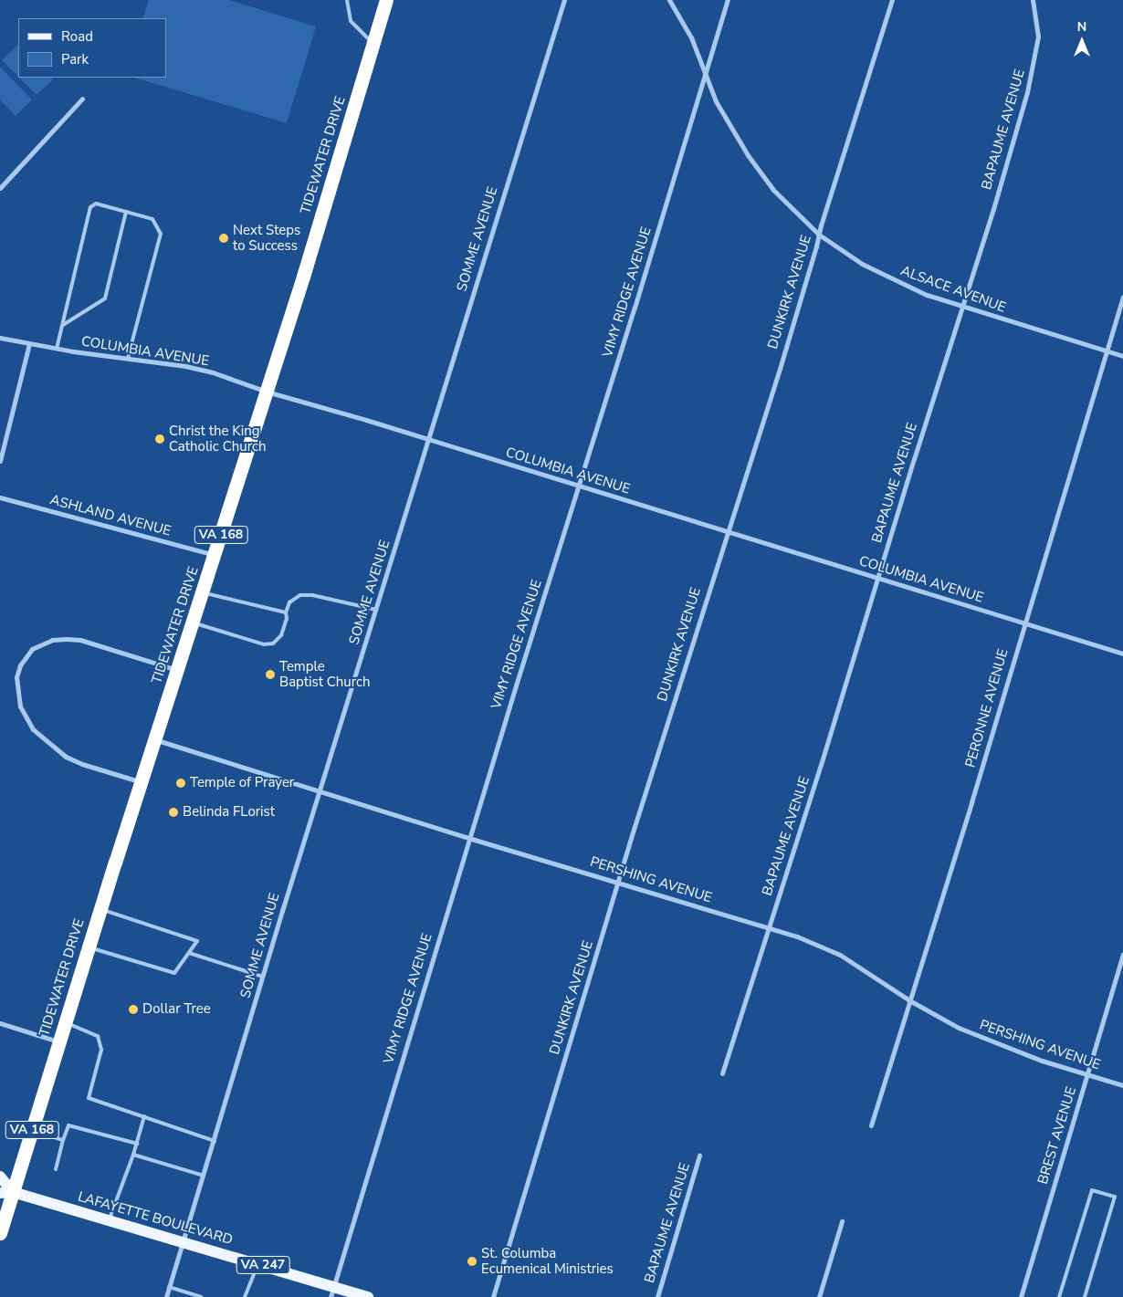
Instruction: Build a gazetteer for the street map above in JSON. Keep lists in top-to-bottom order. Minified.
{"streets":{"highway":["TIDEWATER DRIVE","VA 168"],"main road":["LAFAYETTE BOULEVARD","VA 247"],"street":["BAPAUME AVENUE","SOMME AVENUE","ALSACE AVENUE","VIMY RIDGE AVENUE","DUNKIRK AVENUE","COLUMBIA AVENUE","ASHLAND AVENUE","PERONNE AVENUE","PERSHING AVENUE","BREST AVENUE"]},"crossings":[["BAPAUME AVENUE","ALSACE AVENUE"],["BAPAUME AVENUE","COLUMBIA AVENUE"],["BAPAUME AVENUE","PERSHING AVENUE"],["TIDEWATER DRIVE","COLUMBIA AVENUE"],["TIDEWATER DRIVE","ASHLAND AVENUE"],["TIDEWATER DRIVE","PERSHING AVENUE"],["TIDEWATER DRIVE","LAFAYETTE BOULEVARD"],["SOMME AVENUE","COLUMBIA AVENUE"],["SOMME AVENUE","PERSHING AVENUE"],["SOMME AVENUE","LAFAYETTE BOULEVARD"],["ALSACE AVENUE","VIMY RIDGE AVENUE"],["ALSACE AVENUE","DUNKIRK AVENUE"],["ALSACE AVENUE","PERONNE AVENUE"],["VIMY RIDGE AVENUE","COLUMBIA AVENUE"],["VIMY RIDGE AVENUE","PERSHING AVENUE"],["VIMY RIDGE AVENUE","LAFAYETTE BOULEVARD"],["DUNKIRK AVENUE","COLUMBIA AVENUE"],["DUNKIRK AVENUE","PERSHING AVENUE"],["COLUMBIA AVENUE","PERONNE AVENUE"],["PERONNE AVENUE","PERSHING AVENUE"],["PERSHING AVENUE","BREST AVENUE"]],"places":["Next Steps to Success","Christ the King Catholic Church","Temple Baptist Church","Temple of Prayer","Belinda FLorist","Dollar Tree","St. Columba Ecumenical Ministries"],"legend":["Road","Park"],"north":"top"}
